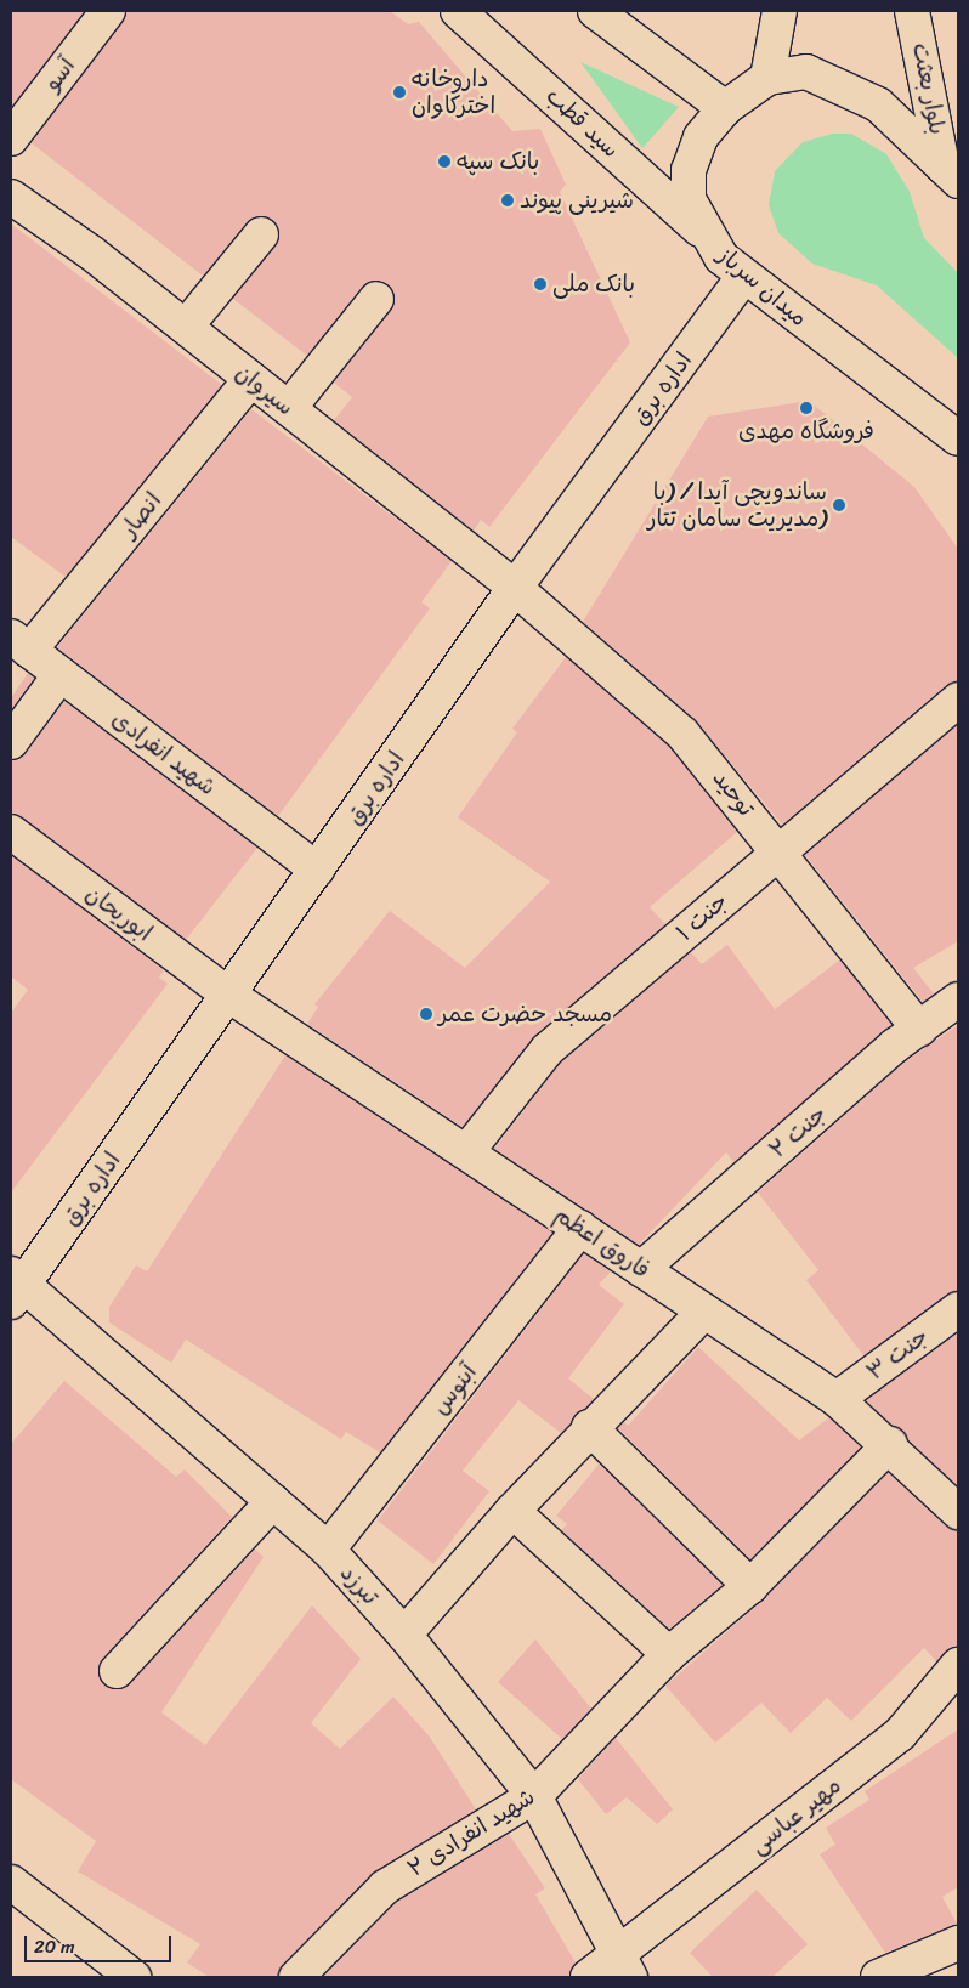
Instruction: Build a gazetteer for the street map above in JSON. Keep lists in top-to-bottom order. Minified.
{"streets":{"street":["آسو","بلوار بعثت","سید قطب","میدان سرباز","اداره برق","سیروان","انصار","شهید انفرادی","توحید","ابوریحان","جنت ۱","جنت ۲","فاروق اعظم","جنت ۳","آبنوس","تبرزد","مهیر عباسی","شهید انفرادی ۲"]},"crossings":[["بلوار بعثت","میدان سرباز"],["سید قطب","میدان سرباز"],["میدان سرباز","اداره برق"],["اداره برق","سیروان"],["اداره برق","شهید انفرادی"],["اداره برق","توحید"],["اداره برق","ابوریحان"],["اداره برق","فاروق اعظم"],["اداره برق","تبرزد"],["سیروان","انصار"],["سیروان","توحید"],["انصار","شهید انفرادی"],["توحید","جنت ۱"],["توحید","جنت ۲"],["ابوریحان","فاروق اعظم"],["جنت ۱","فاروق اعظم"],["جنت ۲","فاروق اعظم"],["فاروق اعظم","جنت ۳"],["فاروق اعظم","آبنوس"],["فاروق اعظم","شهید انفرادی ۲"],["آبنوس","تبرزد"],["تبرزد","مهیر عباسی"],["تبرزد","شهید انفرادی ۲"]],"places":["داروخانه اخترکاوان","بانک سپه","شیرینی پیوند","بانک ملی","فروشگاه مهدی","ساندویچی آیدا / (با مدیریت سامان تتار)","مسجد حضرت عمر"],"scale_bar":"20 m"}
